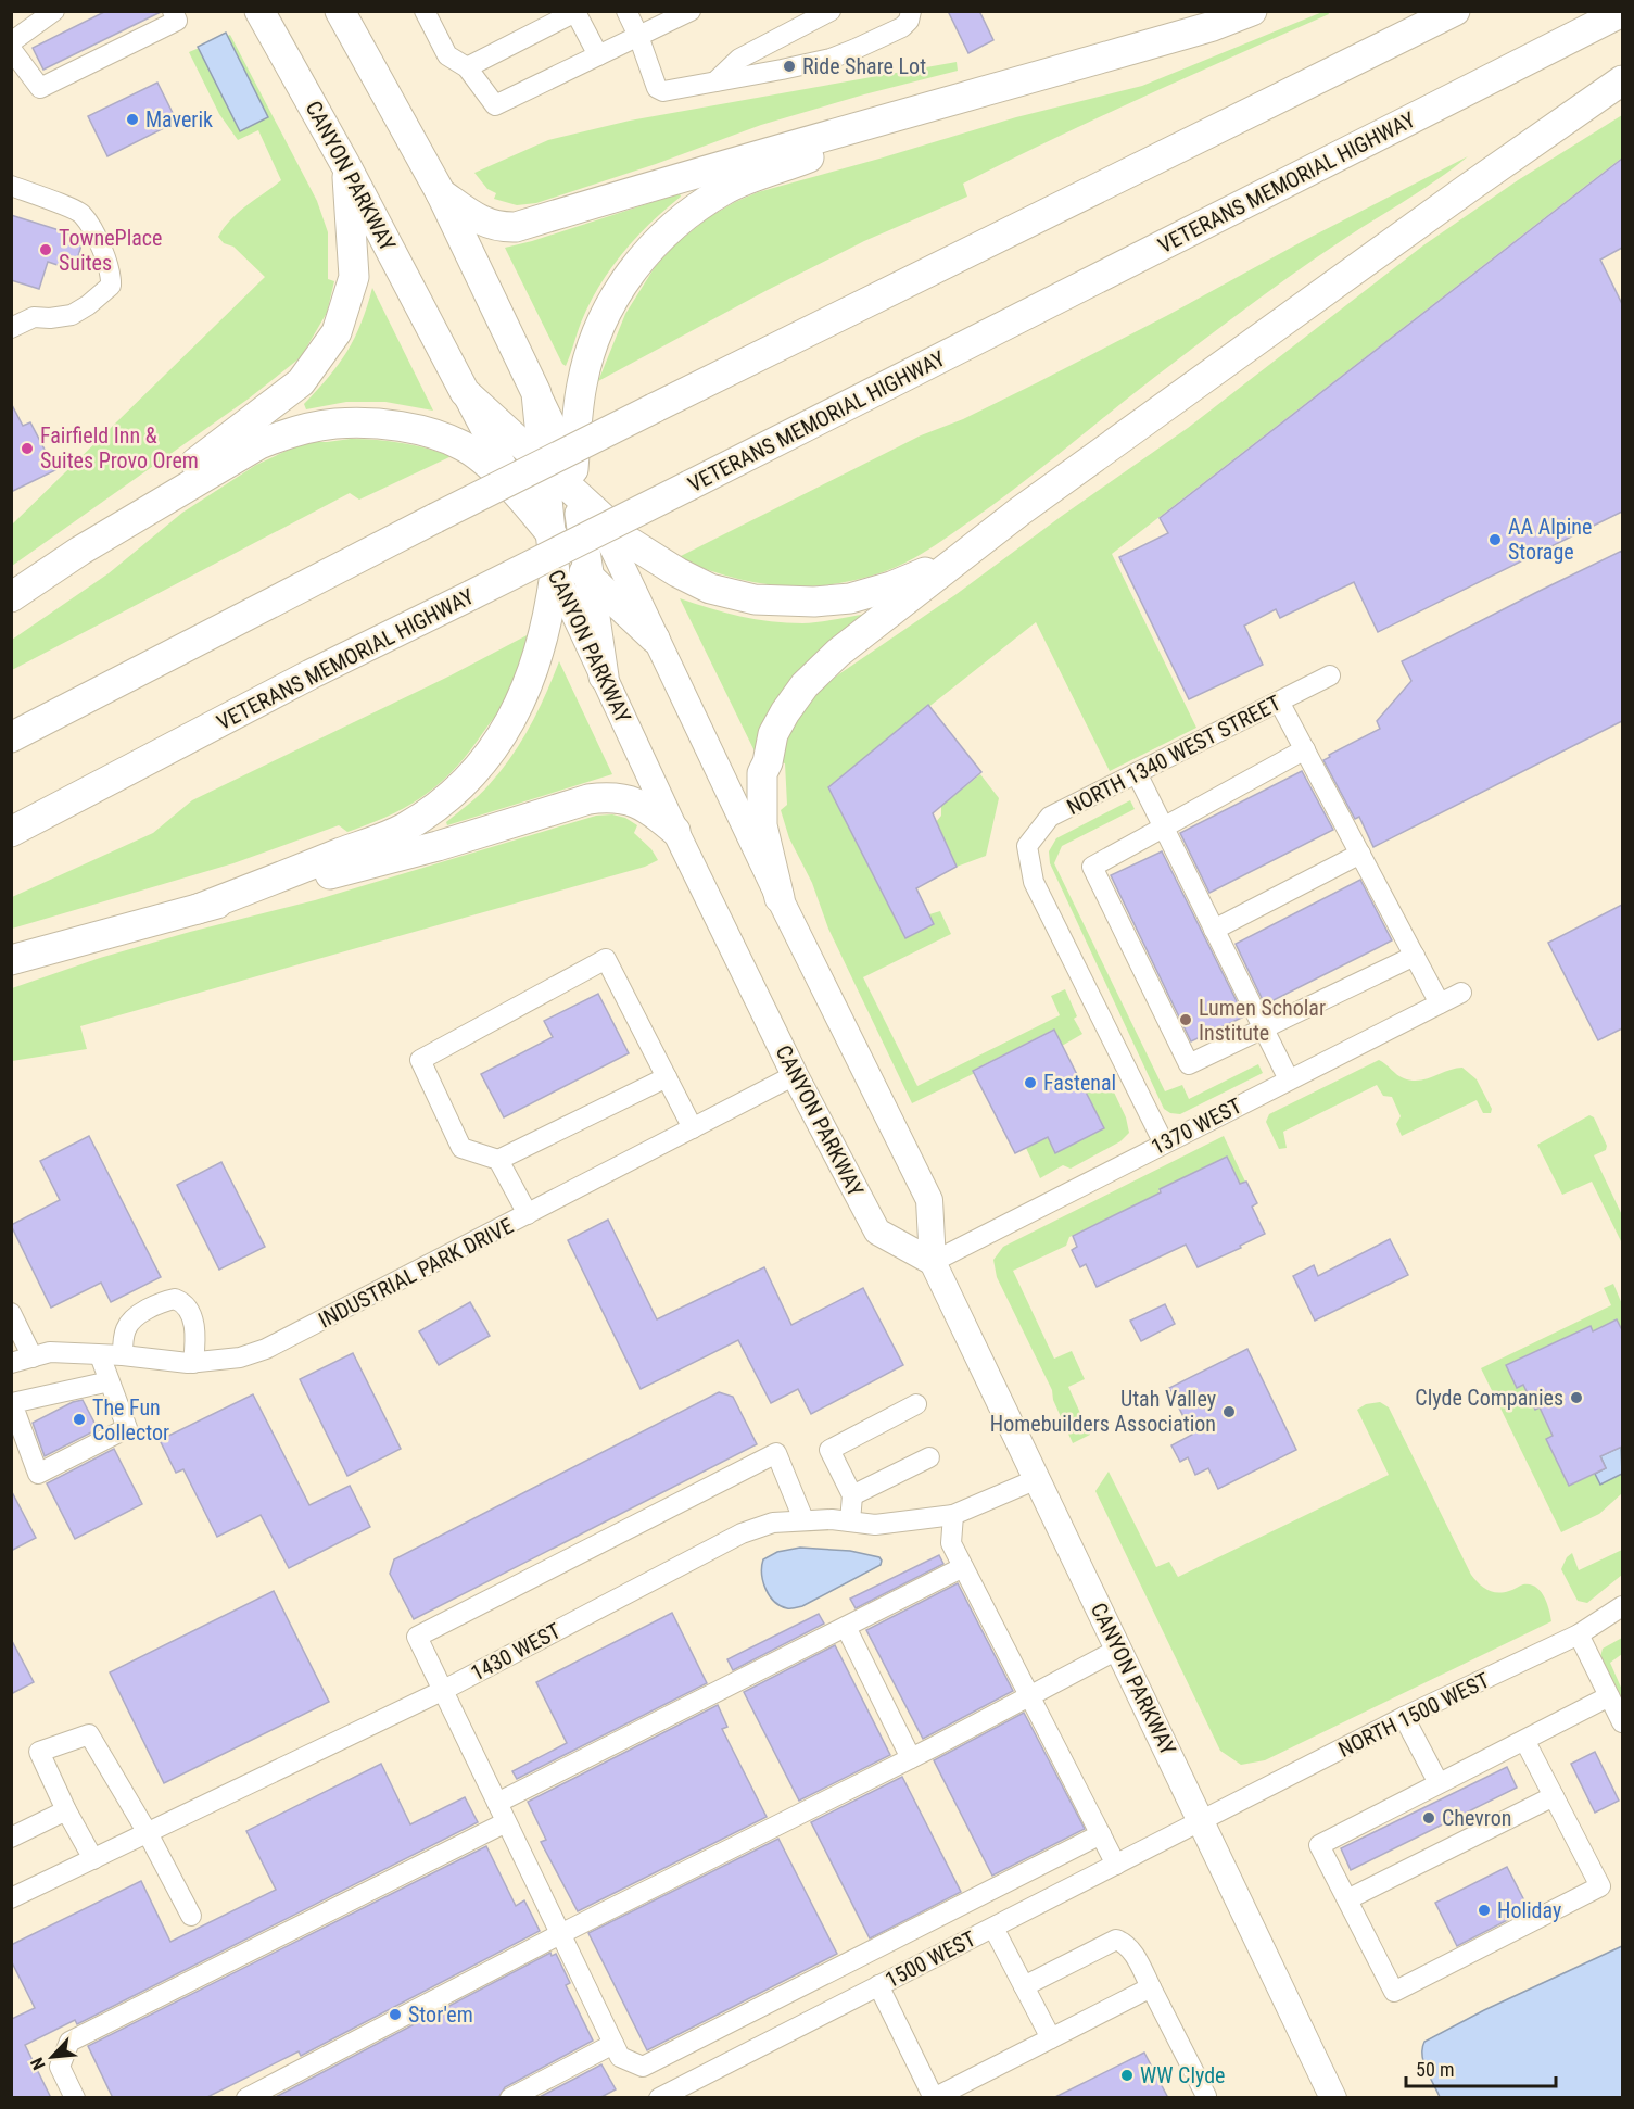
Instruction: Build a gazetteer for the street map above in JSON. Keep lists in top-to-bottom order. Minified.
{"streets":{"highway":["CANYON PARKWAY","VETERANS MEMORIAL HIGHWAY"],"street":["NORTH 1340 WEST STREET","1370 WEST","INDUSTRIAL PARK DRIVE","1430 WEST","NORTH 1500 WEST","1500 WEST"]},"crossings":[["CANYON PARKWAY","1370 WEST"],["CANYON PARKWAY","INDUSTRIAL PARK DRIVE"],["CANYON PARKWAY","1430 WEST"],["CANYON PARKWAY","NORTH 1500 WEST"],["CANYON PARKWAY","1500 WEST"],["NORTH 1340 WEST STREET","1370 WEST"],["NORTH 1500 WEST","1500 WEST"]],"places":["Ride Share Lot","Maverik","TownePlace Suites","Fairfield Inn & Suites Provo Orem","AA Alpine Storage","Lumen Scholar Institute","Fastenal","Clyde Companies","Utah Valley Homebuilders Association","The Fun Collector","Chevron","Holiday","Stor'em","WW Clyde"],"scale_bar":"50 m","north":"bottom left"}
